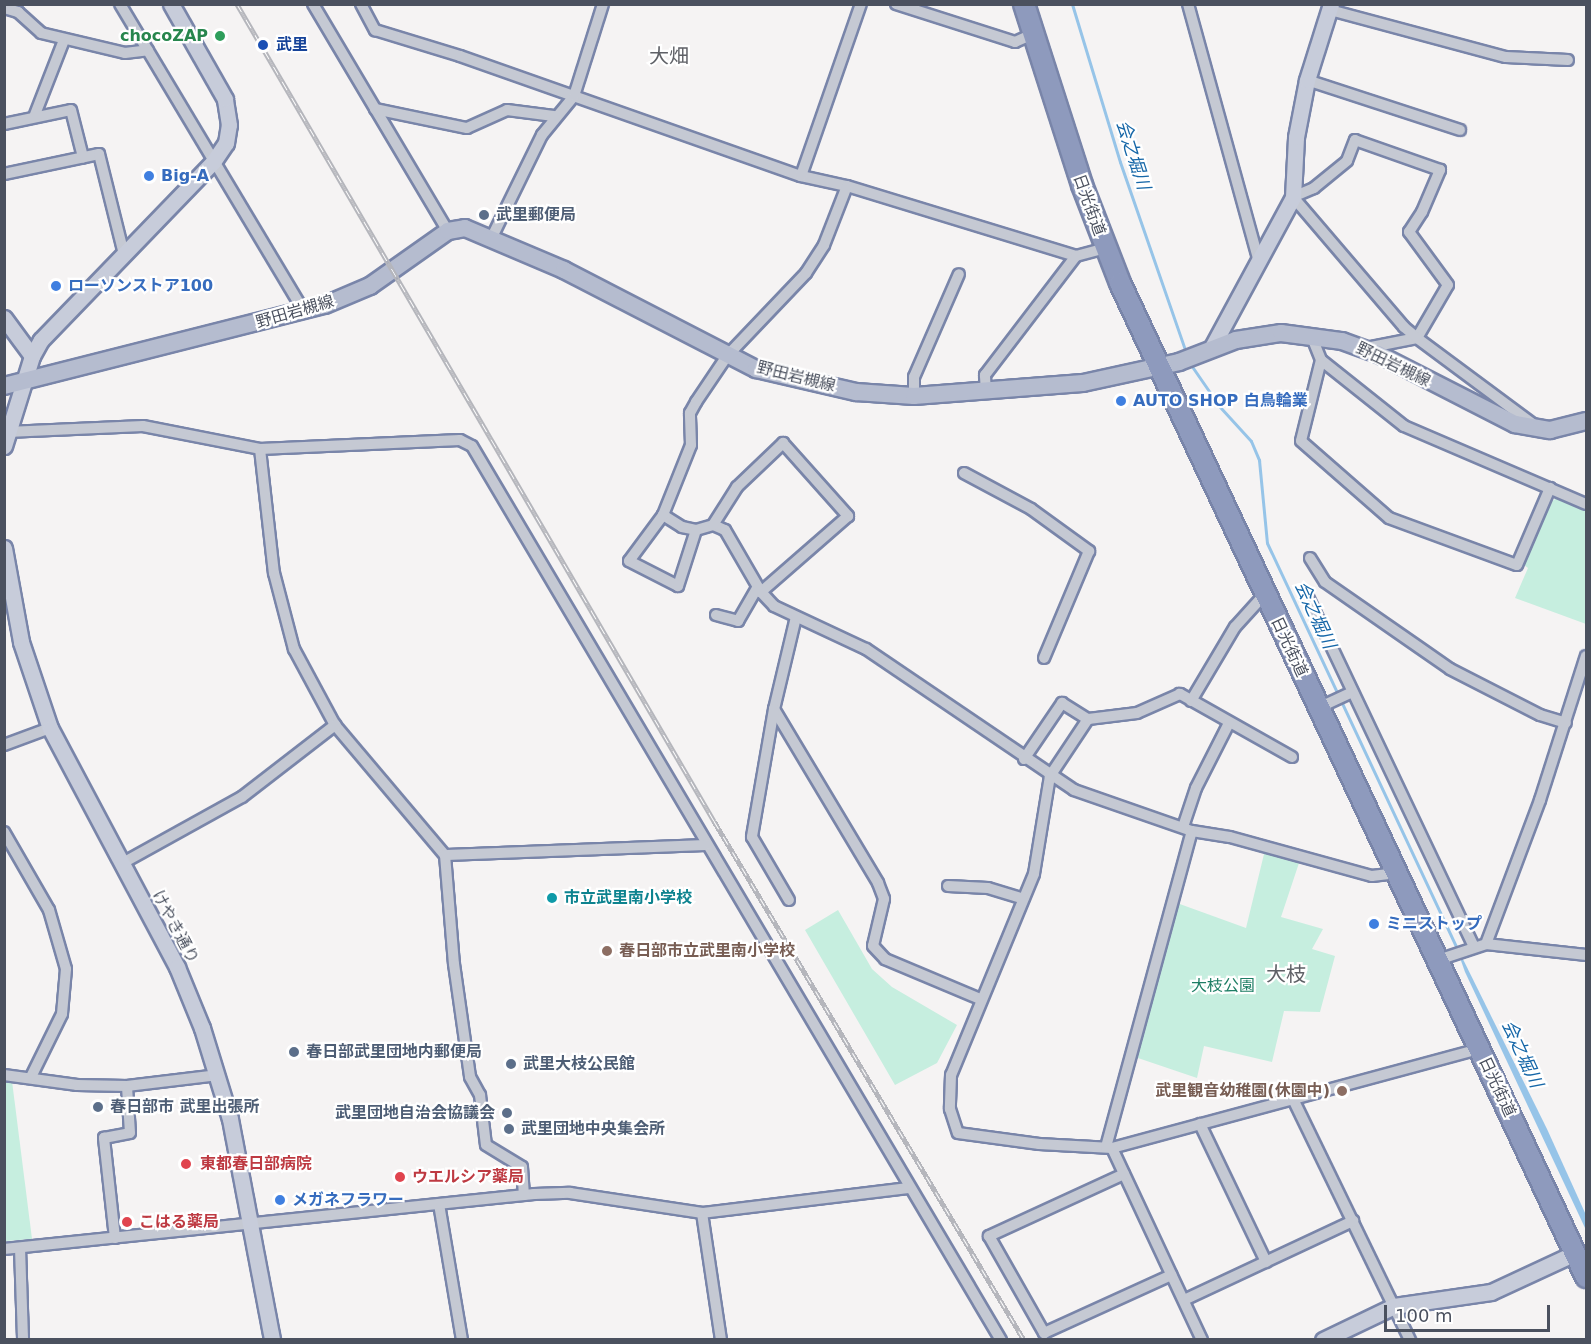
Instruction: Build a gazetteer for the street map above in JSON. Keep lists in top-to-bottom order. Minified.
{"streets":{"highway":["日光街道"],"main road":["野田岩槻線"],"street":["けやき通り"]},"crossings":[["日光街道","野田岩槻線"]],"districts":["大畑","大枝"],"water":["会之堀川"],"parks":["大枝公園"],"places":["chocoZAP","武里","Big-A","武里郵便局","ローソンストア100","AUTO SHOP 白鳥輪業","市立武里南小学校","ミニストップ","春日部市立武里南小学校","春日部武里団地内郵便局","武里大枝公民館","武里観音幼稚園(休園中)","春日部市 武里出張所","武里団地自治会協議会","武里団地中央集会所","東都春日部病院","ウエルシア薬局","メガネフラワー","こはる薬局"],"scale_bar":"100 m"}
